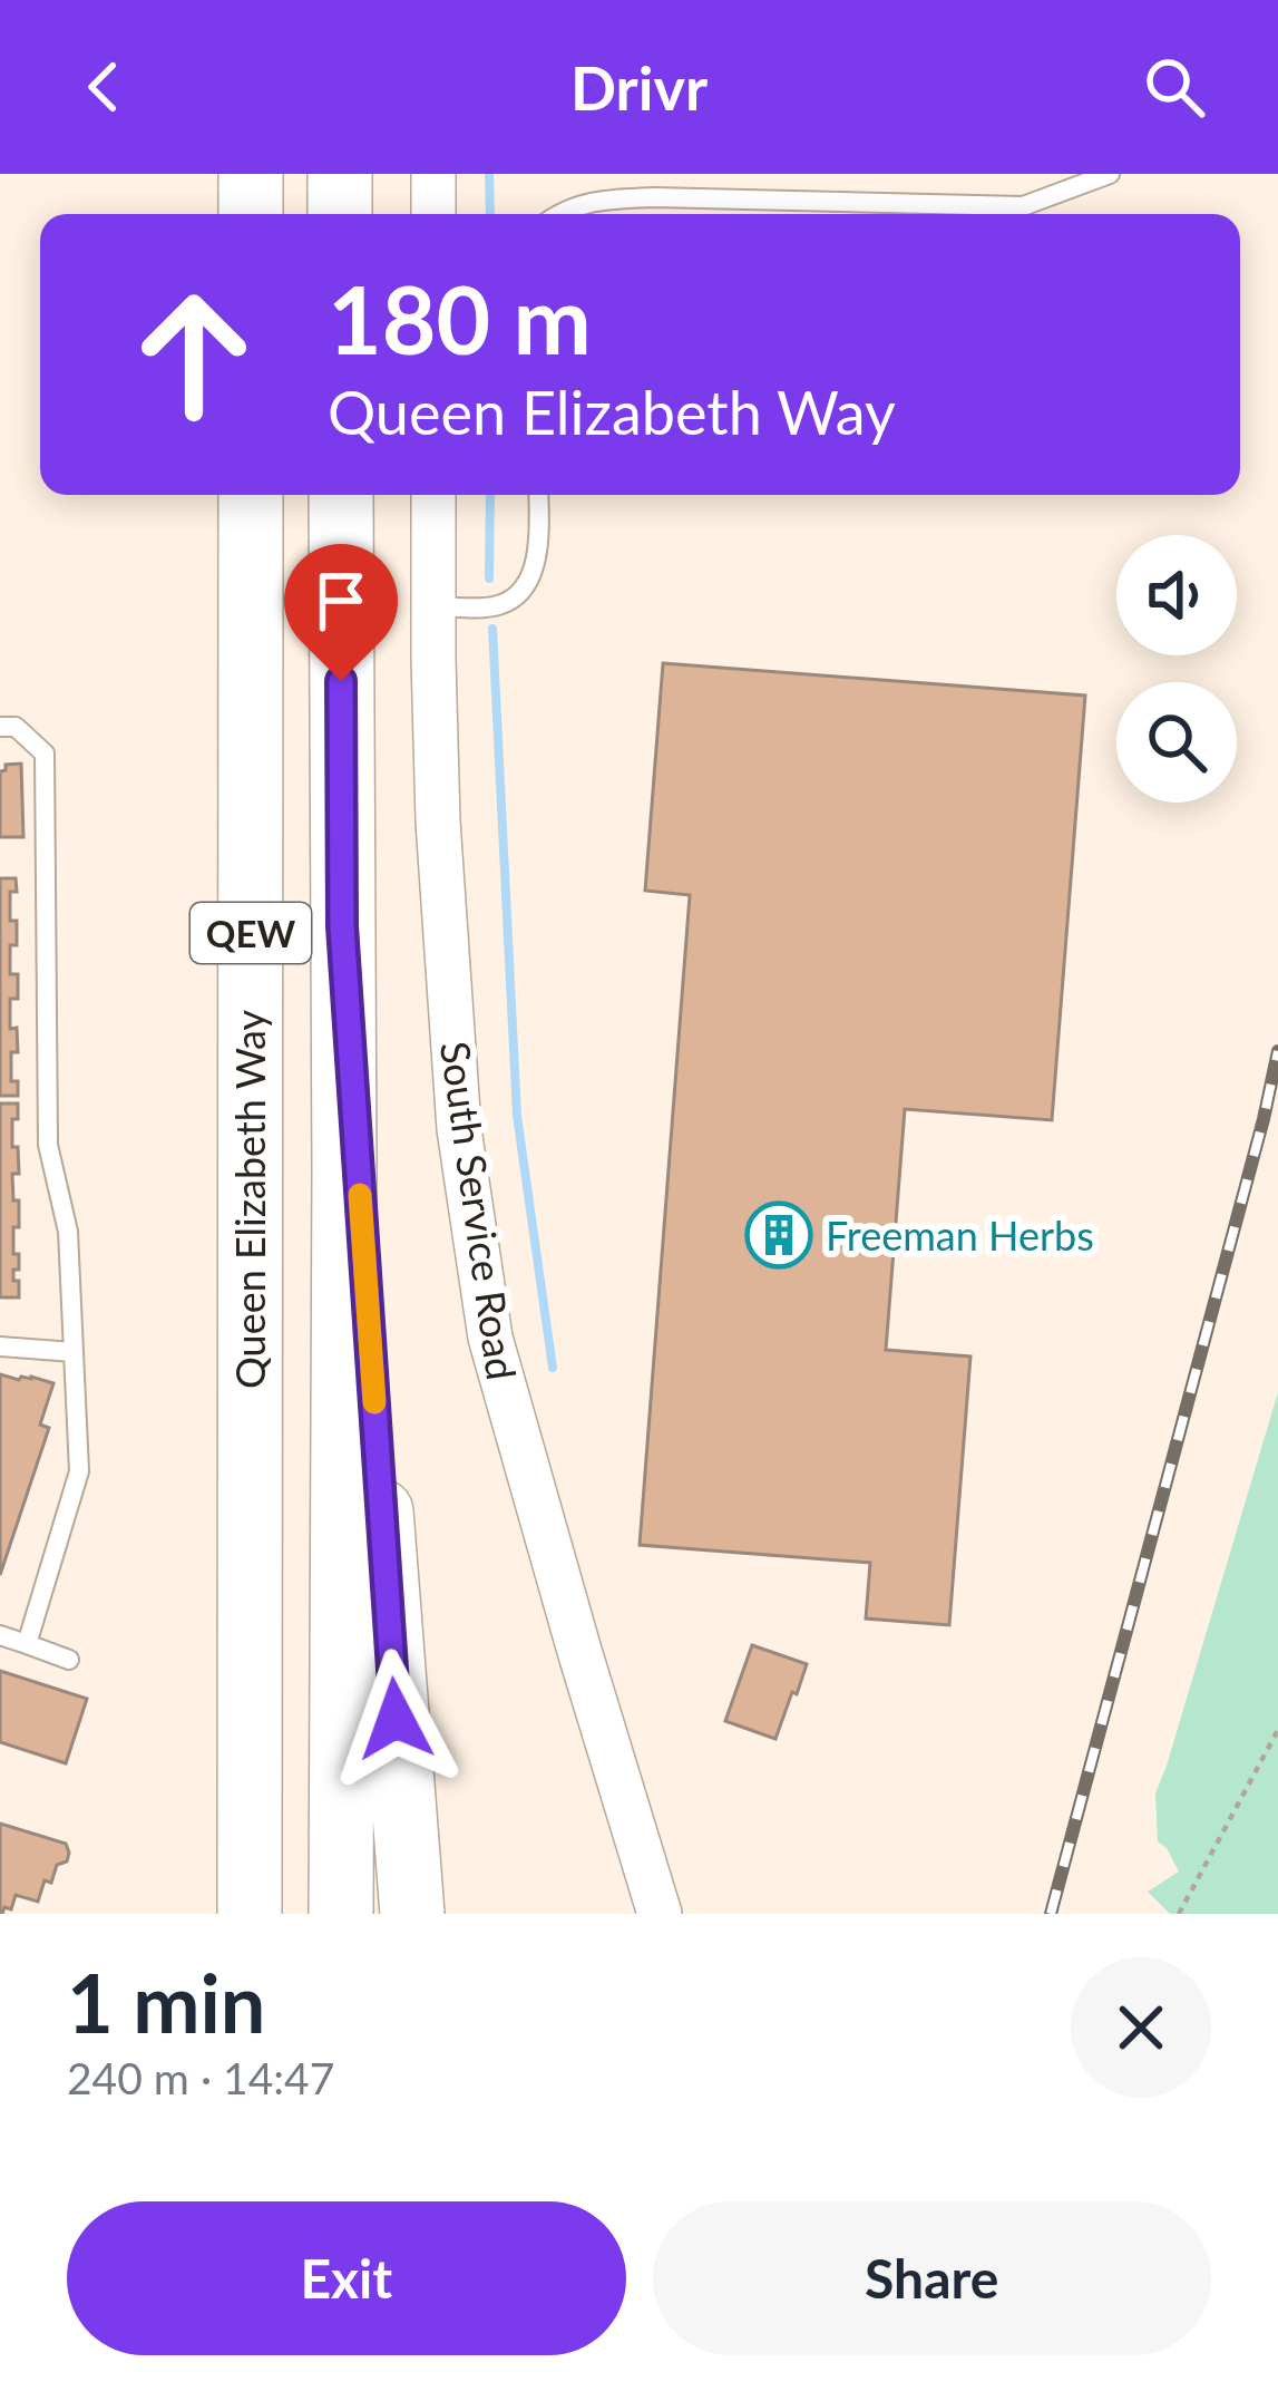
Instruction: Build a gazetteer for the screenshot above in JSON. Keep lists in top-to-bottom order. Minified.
{"streets":{"highway":["QEW","Queen Elizabeth Way"],"street":["South Service Road"]},"places":{"building":["Freeman Herbs"]},"page":{"header":"Drivr","turn":["180 m","Queen Elizabeth Way"],"heading":["1 min","240 m · 14:47"],"buttons":["Exit","Share"]}}
